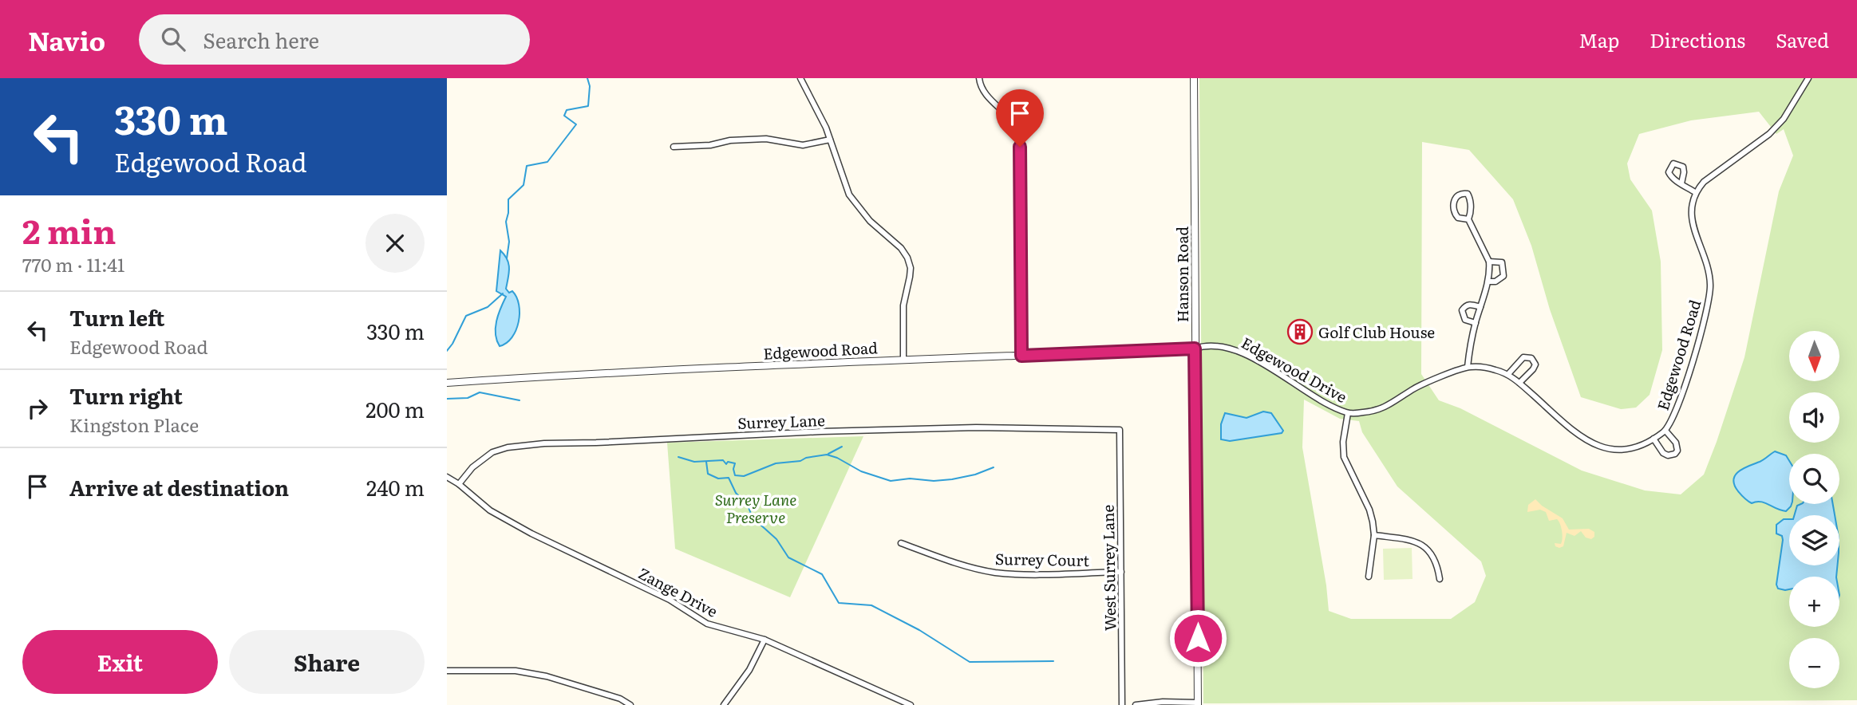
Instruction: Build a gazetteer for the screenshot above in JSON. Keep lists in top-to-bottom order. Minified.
{"streets":{"street":["Hanson Road","Edgewood Road","Edgewood Drive","Surrey Lane","Surrey Court","West Surrey Lane","Zange Drive"]},"crossings":[["Hanson Road","Edgewood Road"],["Hanson Road","Edgewood Drive"],["Edgewood Road","Edgewood Drive"],["Surrey Lane","West Surrey Lane"],["Surrey Lane","Zange Drive"],["Surrey Court","West Surrey Lane"]],"parks":["Surrey Lane Preserve"],"places":{"building":["Golf Club House"]},"north":"bottom","page":{"header":"Navio","search":"Search here","nav":["Map","Directions","Saved"],"turn":["330 m","Edgewood Road"],"heading":["2 min","770 m · 11:41"],"list":[{"name":"Turn left","note":"Edgewood Road","value":"330 m"},{"name":"Turn right","note":"Kingston Place","value":"200 m"},{"name":"Arrive at destination","value":"240 m"}],"map_buttons":["+","−"],"buttons":["Exit","Share"]}}
